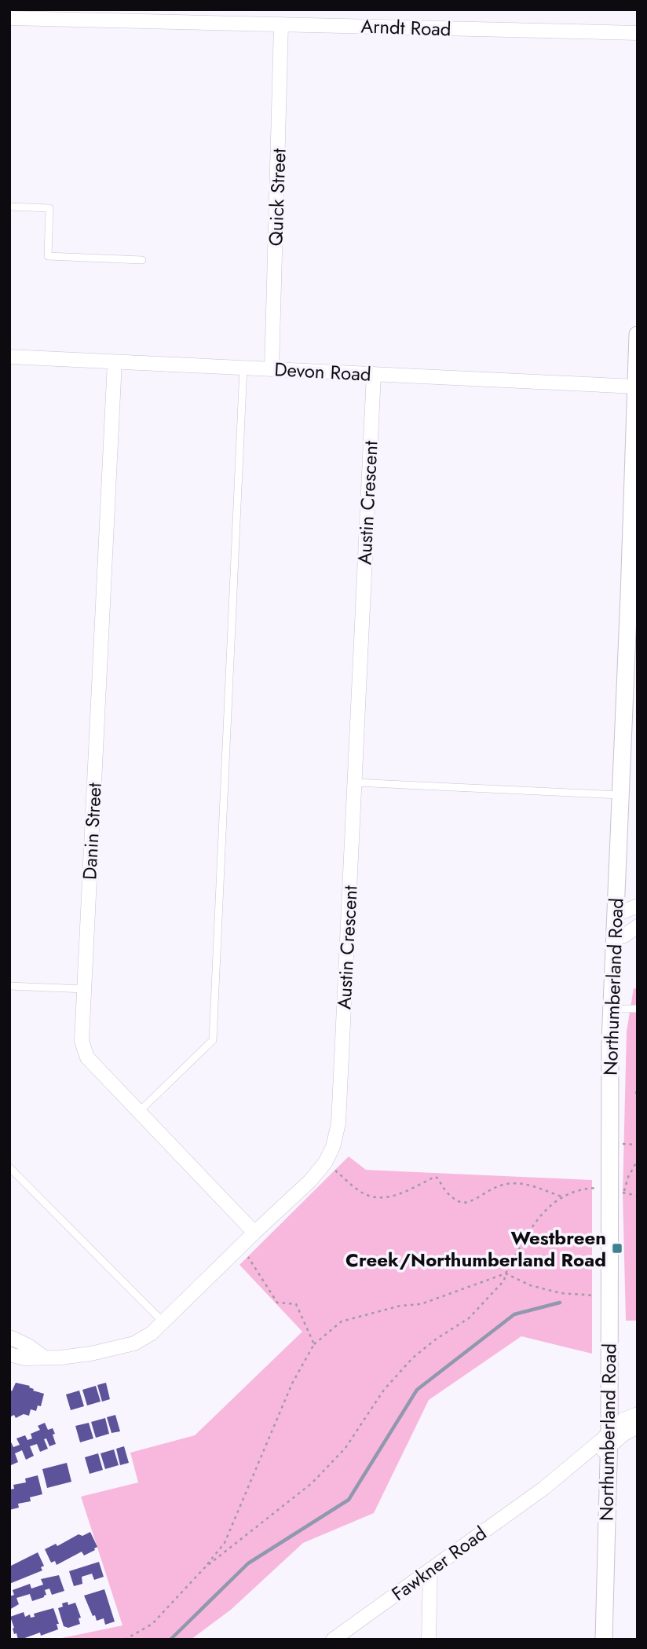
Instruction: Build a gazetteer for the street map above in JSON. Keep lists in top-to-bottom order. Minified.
{"streets":{"street":["Arndt Road","Quick Street","Devon Road","Austin Crescent","Danin Street","Northumberland Road","Fawkner Road"]},"crossings":[["Arndt Road","Quick Street"],["Quick Street","Devon Road"],["Devon Road","Austin Crescent"],["Devon Road","Danin Street"],["Devon Road","Northumberland Road"],["Austin Crescent","Danin Street"],["Northumberland Road","Fawkner Road"]],"places":{"transit":["Westbreen Creek/Northumberland Road"]}}
